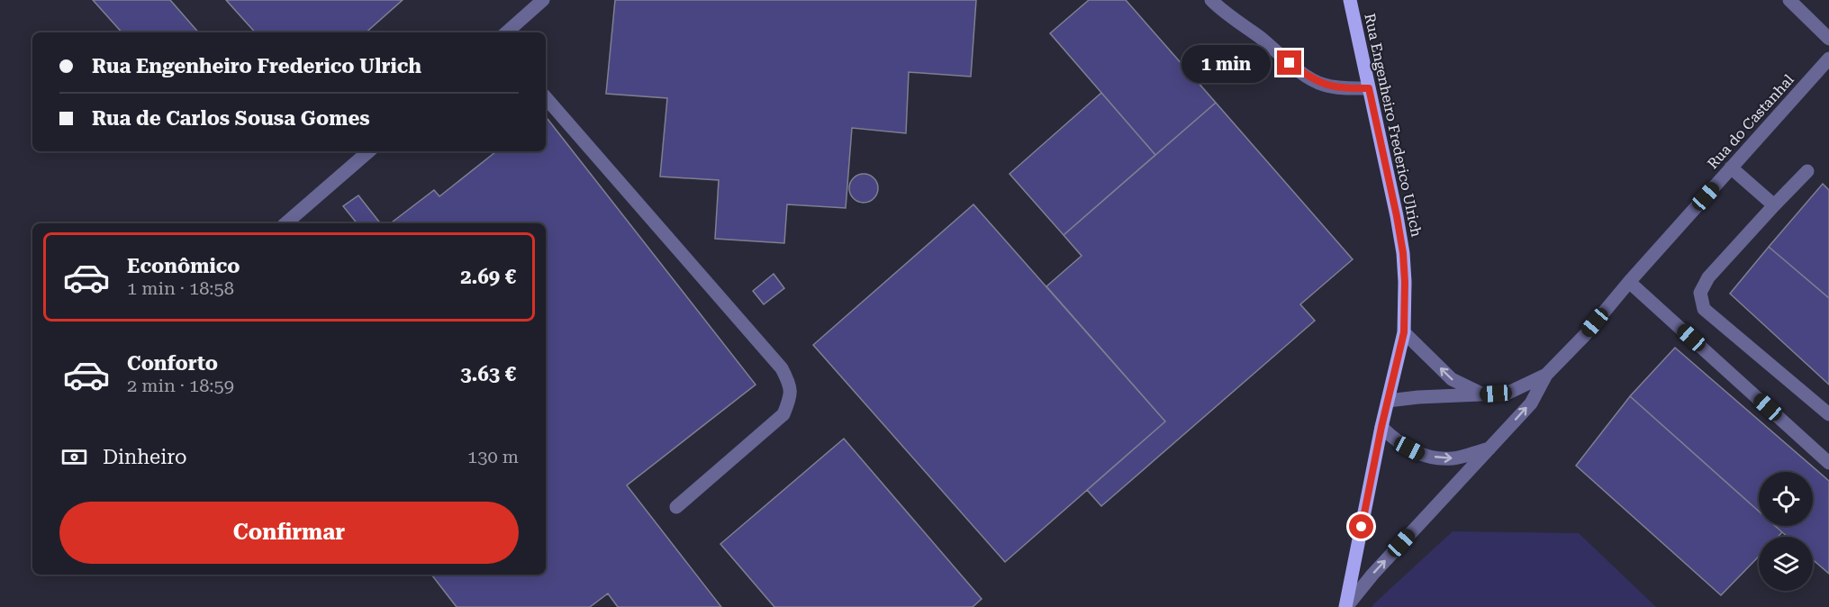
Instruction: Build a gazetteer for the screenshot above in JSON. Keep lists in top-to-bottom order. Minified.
{"streets":{"main road":["Rua Engenheiro Frederico Ulrich"],"street":["Rua do Castanhal"]},"crossings":[["Rua do Castanhal","Rua Engenheiro Frederico Ulrich"]],"page":{"banner":["Rua Engenheiro Frederico Ulrich","Rua de Carlos Sousa Gomes"],"bubble":"1 min","list":[{"name":"Econômico","note":"1 min · 18:58","value":"2.69 €"},{"name":"Conforto","note":"2 min · 18:59","value":"3.63 €"}],"pay":["Dinheiro","130 m"],"buttons":"Confirmar"}}
